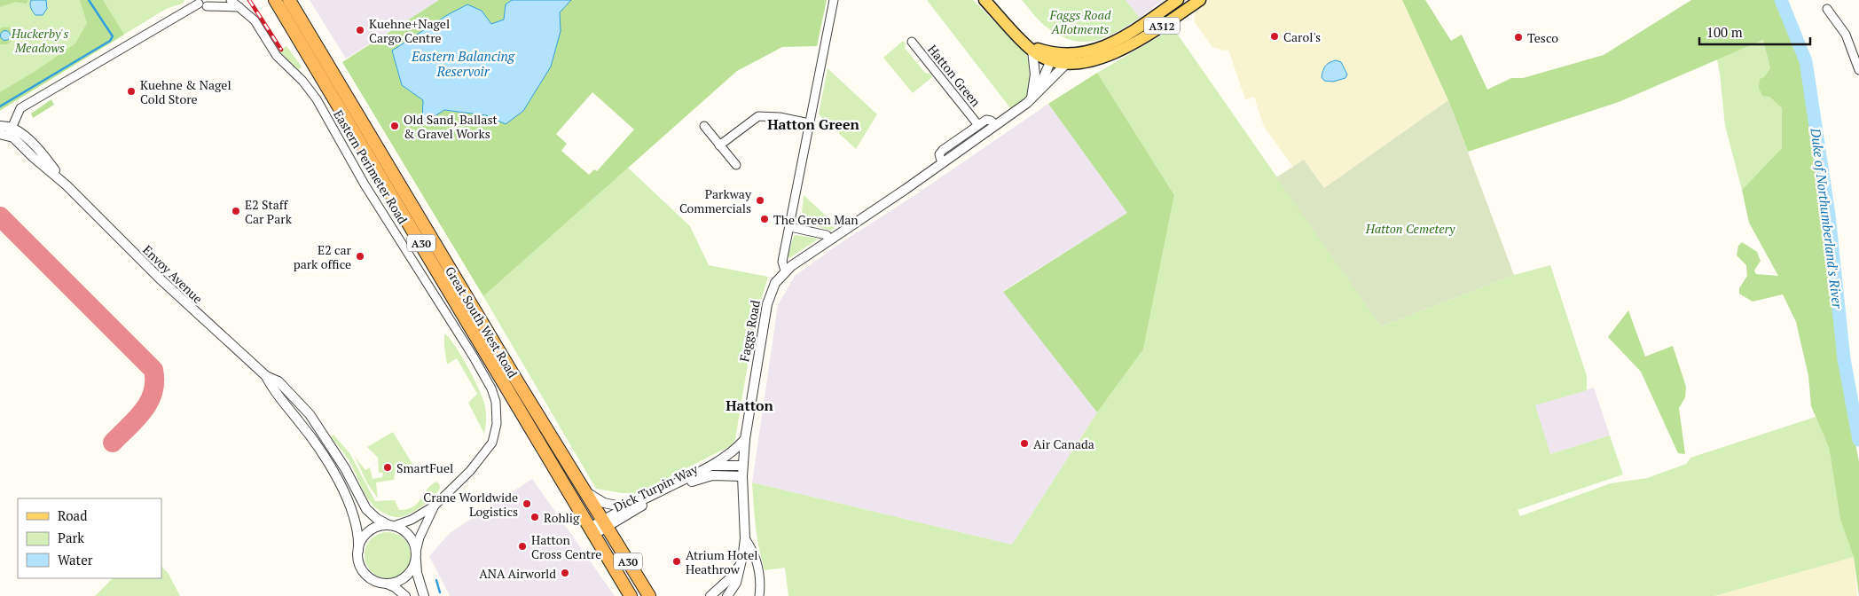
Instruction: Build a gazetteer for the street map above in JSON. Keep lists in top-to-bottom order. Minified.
{"streets":{"highway":["A30","Great South West Road"],"main road":["A312"],"street":["Hatton Green","Eastern Perimeter Road","Envoy Avenue","Faggs Road","Dick Turpin Way"]},"crossings":[["A312","Faggs Road"],["Eastern Perimeter Road","Envoy Avenue"],["Great South West Road","Dick Turpin Way"],["Faggs Road","Dick Turpin Way"]],"districts":["Hatton Green","Hatton"],"water":["Eastern Balancing Reservoir","Duke of Northumberland's River"],"parks":["Faggs Road Allotments","Huckerby's Meadows","Hatton Cemetery"],"places":["Kuehne+Nagel Cargo Centre","Carol's","Tesco","Kuehne & Nagel Cold Store","Old Sand, Ballast & Gravel Works","Parkway Commercials","E2 Staff Car Park","The Green Man","E2 car park office","Air Canada","SmartFuel","Crane Worldwide Logistics","Rohlig","Hatton Cross Centre","Atrium Hotel Heathrow","ANA Airworld"],"legend":["Road","Park","Water"],"scale_bar":"100 m"}
